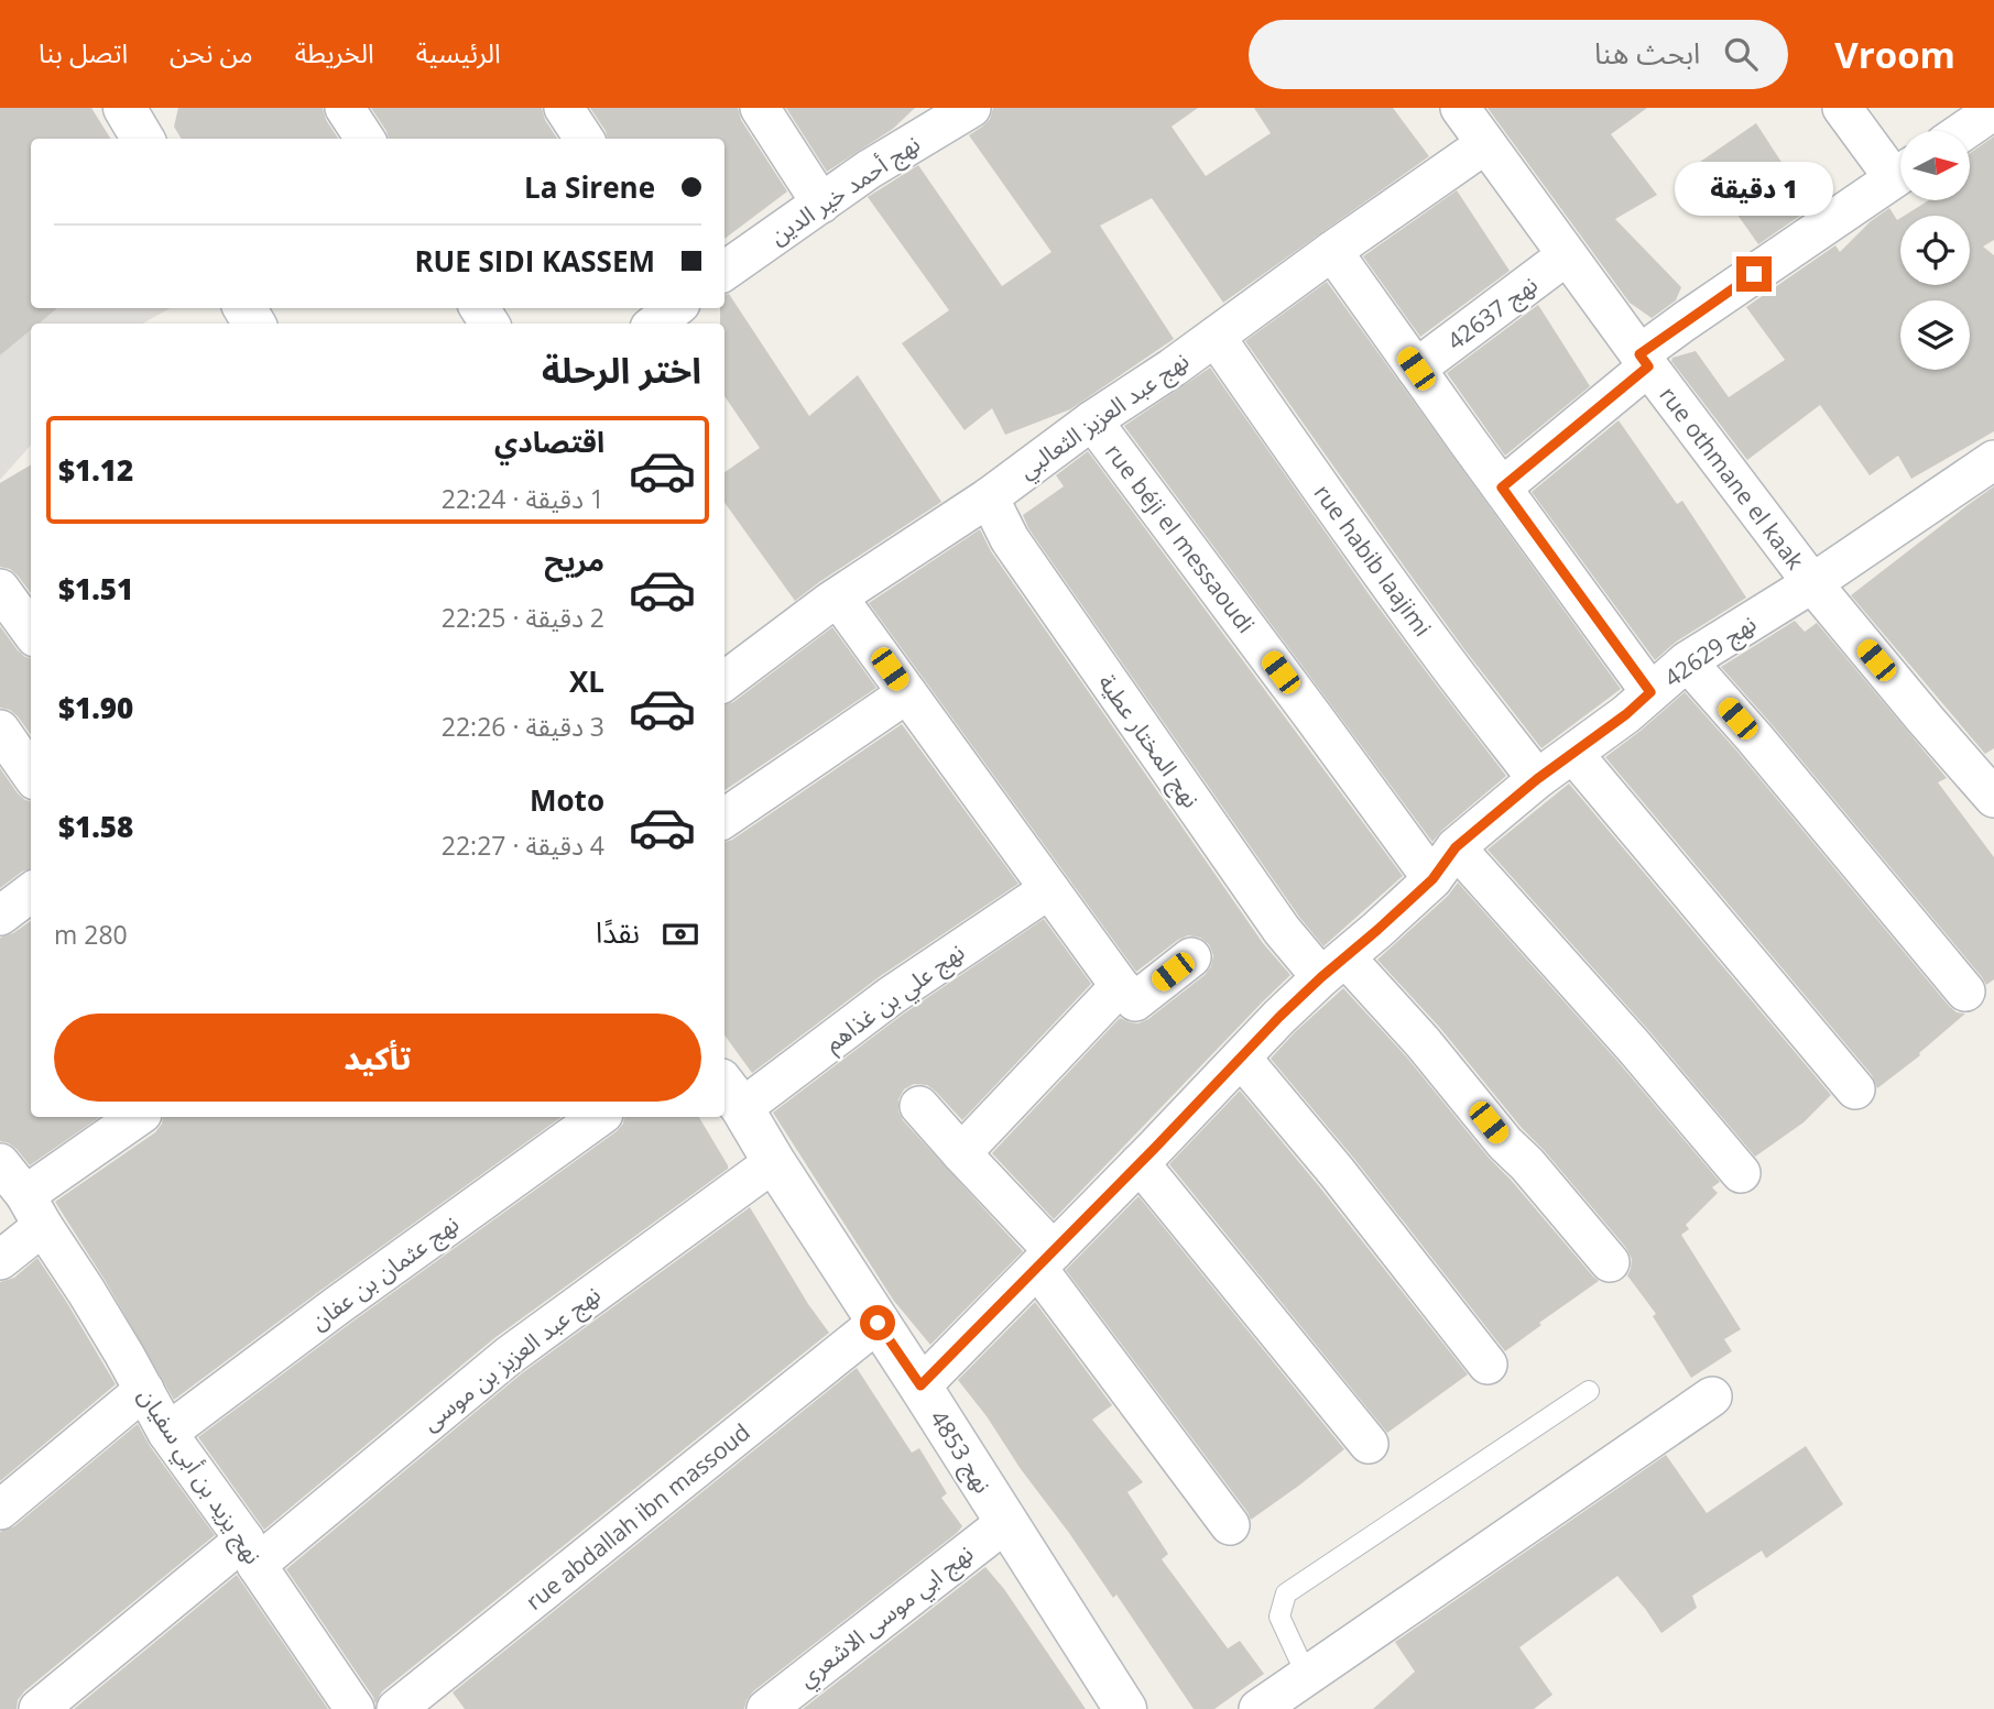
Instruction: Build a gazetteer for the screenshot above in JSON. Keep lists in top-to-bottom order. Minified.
{"streets":{"street":["نهج أحمد خير الدين","نهج 42637","نهج عبد العزيز الثعالبي","rue othmane el kaak","rue béji el messaoudi","rue habib laajimi","نهج 42629","نهج المختار عطية","نهج علي بن غذاهم","نهج عثمان بن عفان","نهج عبد العزيز بن موسى","نهج 4853","نهج يزيد بن أبي سفيان","rue abdallah ibn massoud","نهج ابي موسى الاشعري"]},"crossings":[["نهج 42637","rue othmane el kaak"],["نهج عبد العزيز الثعالبي","rue othmane el kaak"],["نهج عبد العزيز الثعالبي","rue béji el messaoudi"],["نهج عبد العزيز الثعالبي","rue habib laajimi"],["نهج عبد العزيز الثعالبي","نهج المختار عطية"],["rue othmane el kaak","نهج 42629"],["rue béji el messaoudi","نهج 42629"],["rue habib laajimi","نهج 42629"],["نهج 42629","نهج المختار عطية"],["نهج 42629","نهج 4853"],["نهج علي بن غذاهم","نهج 4853"],["نهج عثمان بن عفان","نهج يزيد بن أبي سفيان"],["نهج عبد العزيز بن موسى","نهج 4853"],["نهج عبد العزيز بن موسى","نهج يزيد بن أبي سفيان"],["نهج 4853","rue abdallah ibn massoud"],["نهج 4853","نهج ابي موسى الاشعري"]],"north":"right","page":{"header":"Vroom","search":"ابحث هنا","nav":["الرئيسية","الخريطة","من نحن","اتصل بنا"],"banner":["La Sirene","RUE SIDI KASSEM"],"bubble":"1 دقيقة","heading":"اختر الرحلة","list":[{"name":"اقتصادي","note":"1 دقيقة · 22:24","value":"$1.12"},{"name":"مريح","note":"2 دقيقة · 22:25","value":"$1.51"},{"name":"XL","note":"3 دقيقة · 22:26","value":"$1.90"},{"name":"Moto","note":"4 دقيقة · 22:27","value":"$1.58"}],"pay":["نقدًا","280 m"],"buttons":"تأكيد"}}
